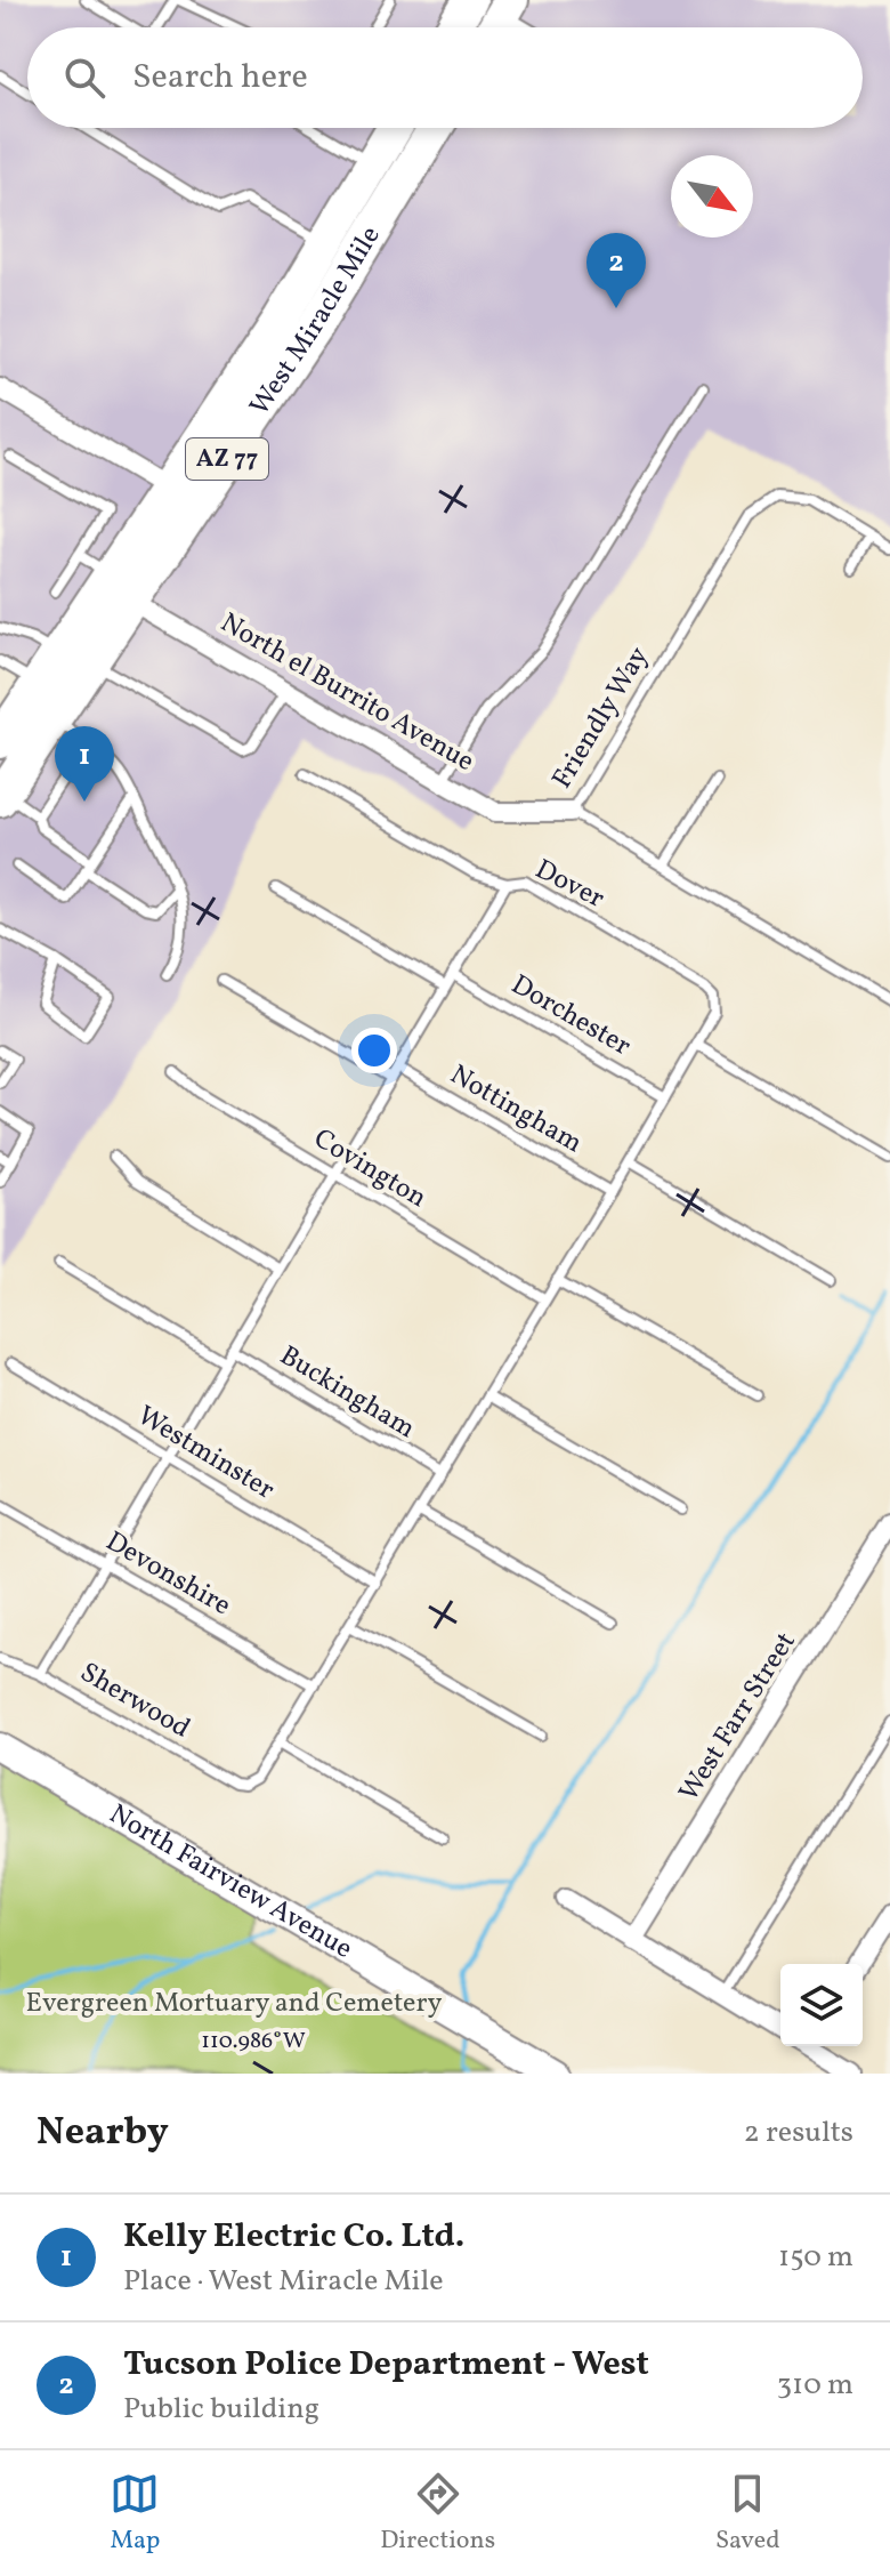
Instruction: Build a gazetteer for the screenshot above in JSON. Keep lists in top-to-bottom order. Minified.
{"streets":{"highway":["West Miracle Mile","AZ 77"],"street":["North el Burrito Avenue","West Farr Street","North Fairview Avenue"],"lane":["Friendly Way","Dover","Dorchester","Nottingham","Covington","Buckingham","Westminster","Devonshire","Sherwood"]},"crossings":[["West Miracle Mile","North el Burrito Avenue"],["North el Burrito Avenue","Friendly Way"]],"parks":["Evergreen Mortuary and Cemetery"],"north":"bottom right","page":{"search":"Search here","pins":["2","1"],"heading":["Nearby","2 results"],"list":[{"mark":"1","name":"Kelly Electric Co. Ltd.","note":"Place · West Miracle Mile","value":"150 m"},{"mark":"2","name":"Tucson Police Department - West","note":"Public building","value":"310 m"}],"nav":["Map","Directions","Saved"]},"coordinates":["110.986°W"]}
